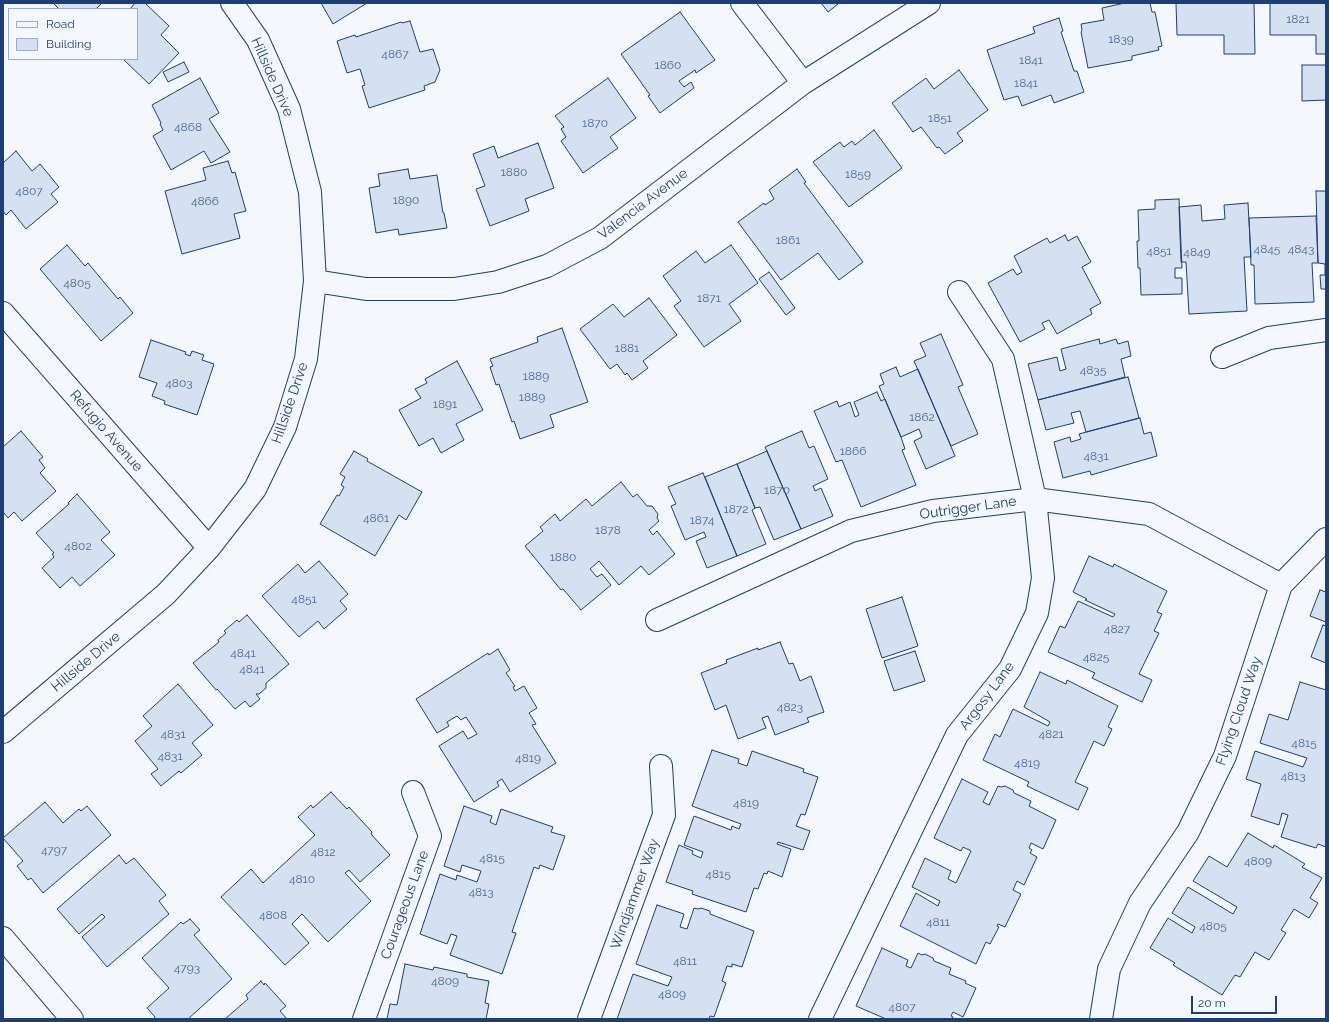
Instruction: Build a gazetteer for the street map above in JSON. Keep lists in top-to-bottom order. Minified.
{"streets":{"street":["Hillside Drive","Valencia Avenue","Refugio Avenue","Outrigger Lane","Argosy Lane","Flying Cloud Way","Windjammer Way","Courageous Lane"]},"crossings":[["Hillside Drive","Valencia Avenue"],["Hillside Drive","Refugio Avenue"],["Outrigger Lane","Argosy Lane"],["Outrigger Lane","Flying Cloud Way"]],"house_numbers":["1821","1839","4867","1841","1860","1841","1851","1870","4868","1880","1859","4807","1890","4866","1861","4845","4843","4851","4849","4805","1871","1881","4835","1889","4803","1889","1891","1862","1866","4831","1870","1872","4861","1874","1878","4802","1880","4851","4827","4841","4825","4841","4823","4831","4821","4815","4831","4819","4819","4813","4819","4797","4812","4815","4809","4815","4810","4813","4808","4811","4805","4811","4793","4809","4809","4807"],"legend":["Road","Building"],"scale_bar":"20 m"}
